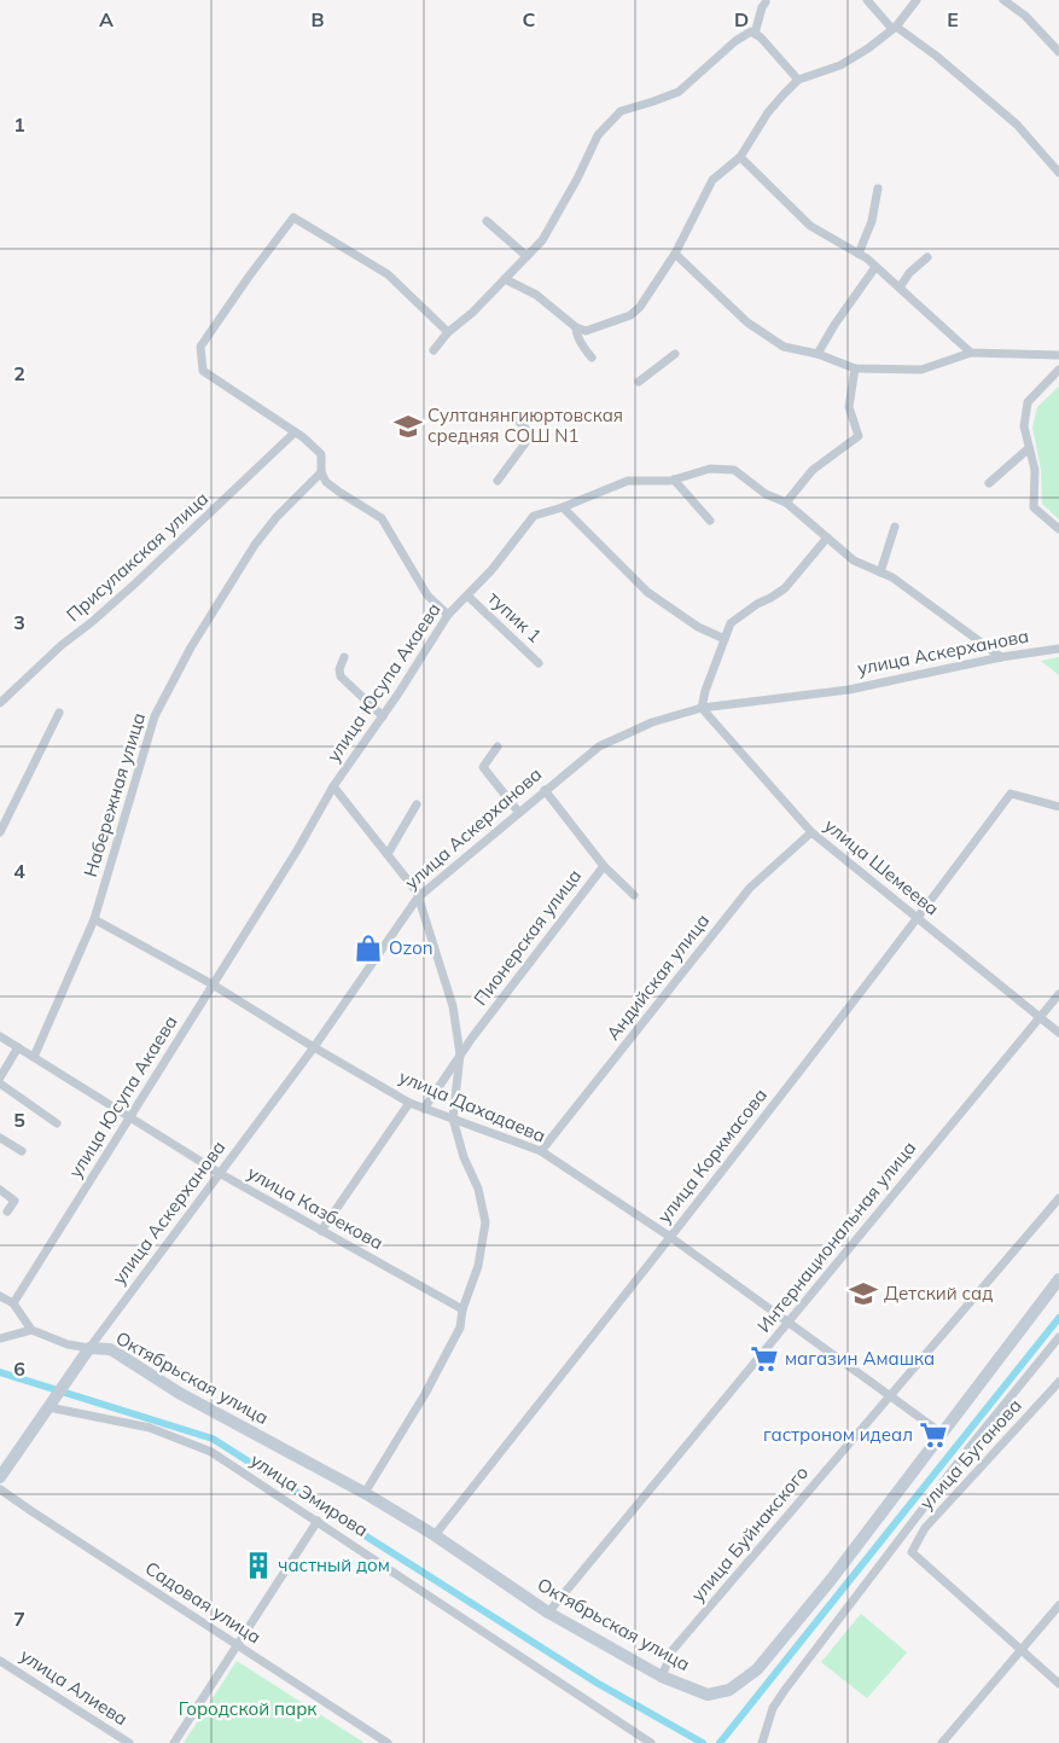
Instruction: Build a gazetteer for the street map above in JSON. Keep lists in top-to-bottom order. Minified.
{"streets":{"street":["Присулакская улица","тупик 1","улица Аскерханова","улица Юсупа Акаева","Набережная улица","улица Шемеева","Пионерская улица","Андийская улица","улица Дахадаева","улица Коркмасова","улица Казбекова","Интернациональная улица","Октябрьская улица","улица Буганова","улица Эмирова","улица Буйнакского","Садовая улица","улица Алиева"]},"crossings":[["тупик 1","улица Юсупа Акаева"],["улица Аскерханова","улица Юсупа Акаева"],["улица Аскерханова","улица Шемеева"],["улица Аскерханова","Пионерская улица"],["улица Аскерханова","улица Дахадаева"],["улица Аскерханова","улица Казбекова"],["улица Аскерханова","Октябрьская улица"],["улица Аскерханова","улица Эмирова"],["улица Юсупа Акаева","улица Дахадаева"],["улица Юсупа Акаева","улица Казбекова"],["Набережная улица","улица Дахадаева"],["Набережная улица","улица Казбекова"],["улица Шемеева","Андийская улица"],["улица Шемеева","улица Коркмасова"],["улица Шемеева","Интернациональная улица"],["Пионерская улица","улица Дахадаева"],["Андийская улица","улица Дахадаева"],["улица Дахадаева","улица Коркмасова"],["улица Дахадаева","Интернациональная улица"],["улица Дахадаева","Октябрьская улица"],["улица Дахадаева","улица Буйнакского"],["улица Коркмасова","Октябрьская улица"],["Интернациональная улица","Октябрьская улица"],["Октябрьская улица","улица Буйнакского"]],"parks":["Городской парк"],"places":{"school or university":["Султанянгиюртовская средняя СОШ N1","Детский сад"],"shop":["Ozon"],"supermarket":["магазин Амашка","гастроном идеал"],"building":["частный дом"]},"grid":{"columns":["A","B","C","D","E"],"rows":["1","2","3","4","5","6","7"]}}
